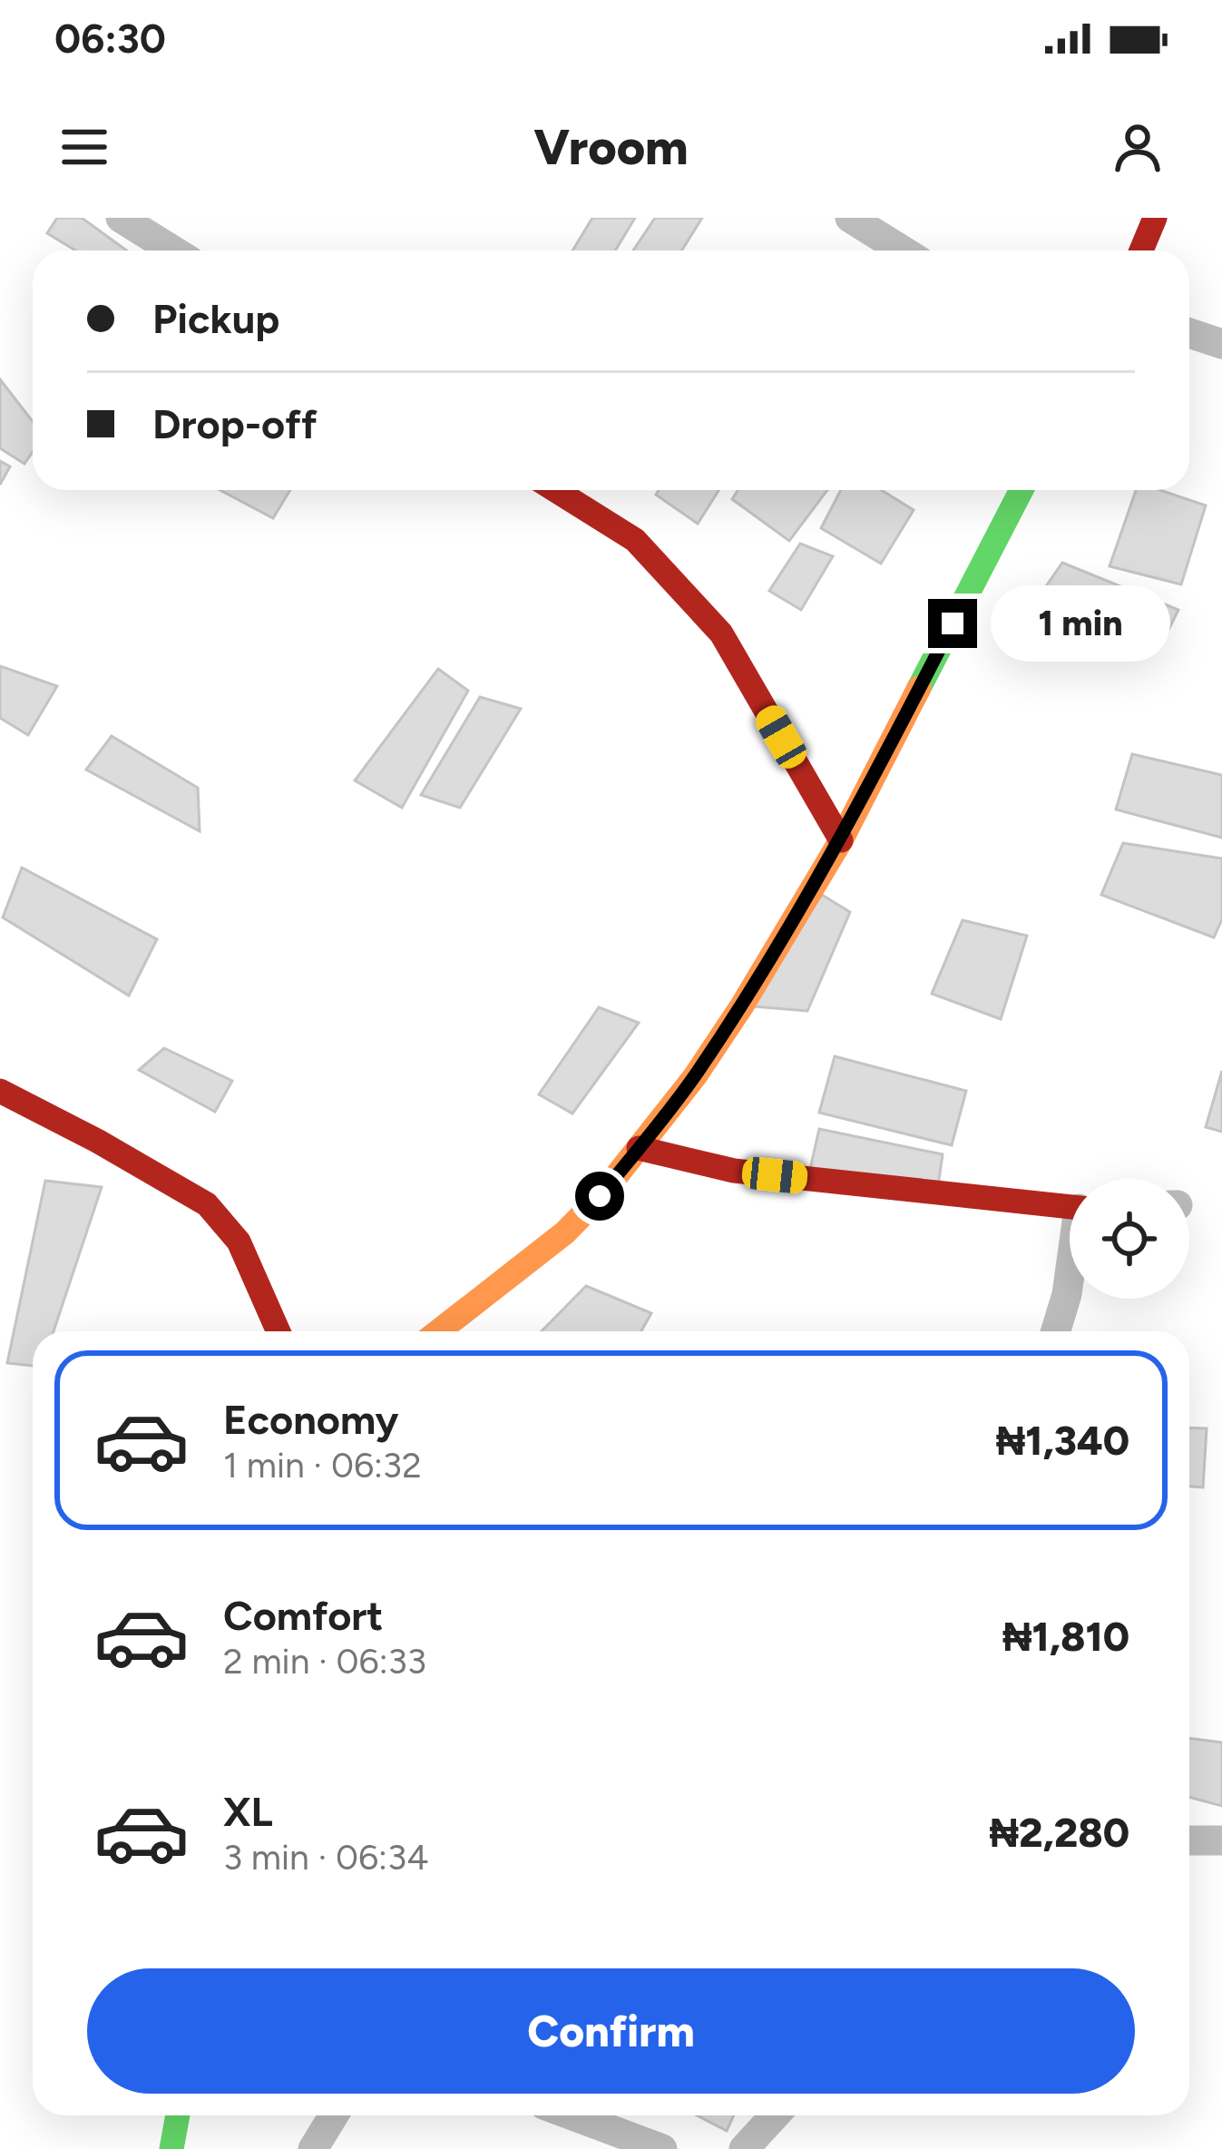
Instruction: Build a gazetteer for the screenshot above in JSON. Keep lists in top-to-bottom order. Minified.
{"page":{"status":"06:30","header":"Vroom","banner":["Pickup","Drop-off"],"bubble":"1 min","list":[{"name":"Economy","note":"1 min · 06:32","value":"₦1,340"},{"name":"Comfort","note":"2 min · 06:33","value":"₦1,810"},{"name":"XL","note":"3 min · 06:34","value":"₦2,280"}],"buttons":"Confirm"}}
